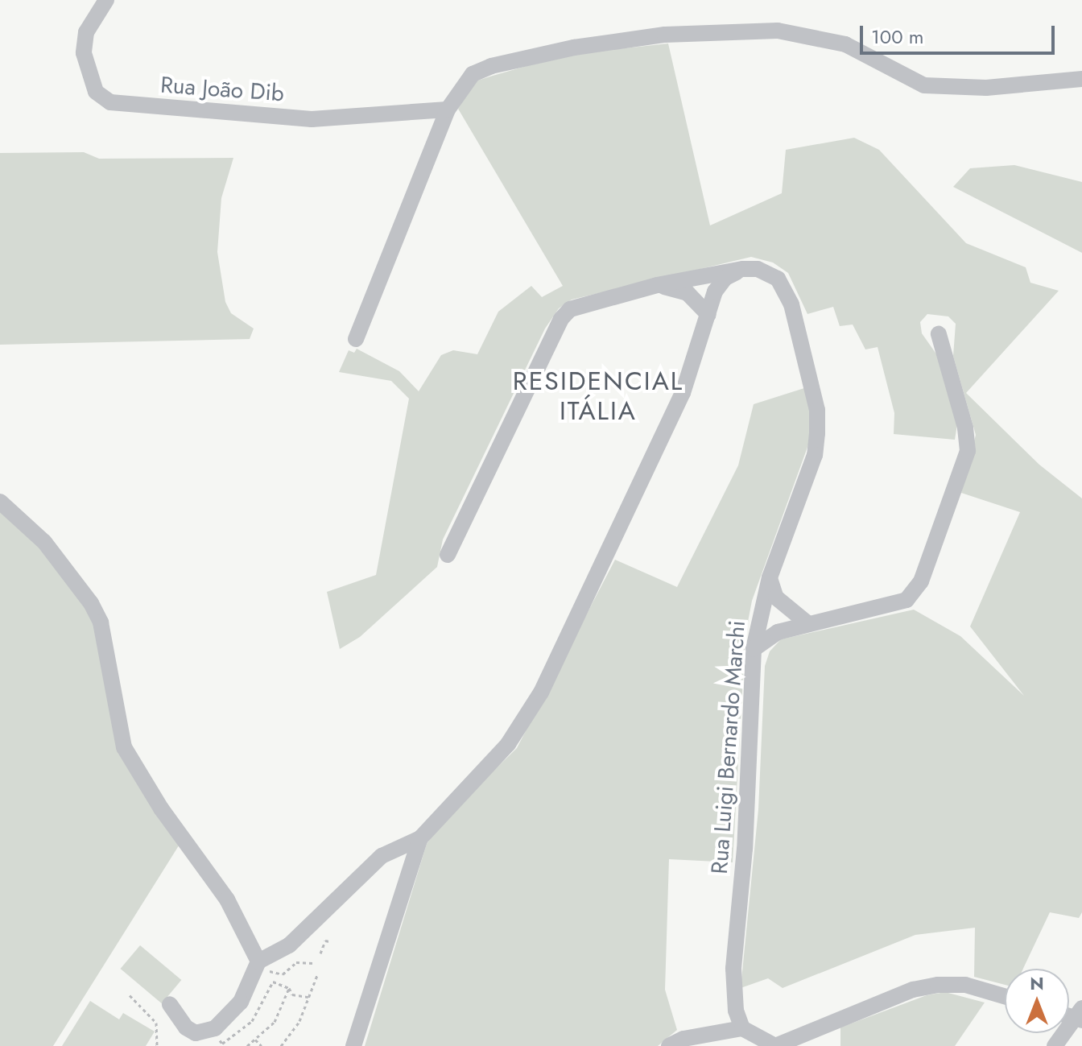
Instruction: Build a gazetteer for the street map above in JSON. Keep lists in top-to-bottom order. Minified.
{"streets":{"street":["Rua João Dib","Rua Luigi Bernardo Marchi"]},"districts":["RESIDENCIAL ITÁLIA"],"scale_bar":"100 m","north":"top"}
